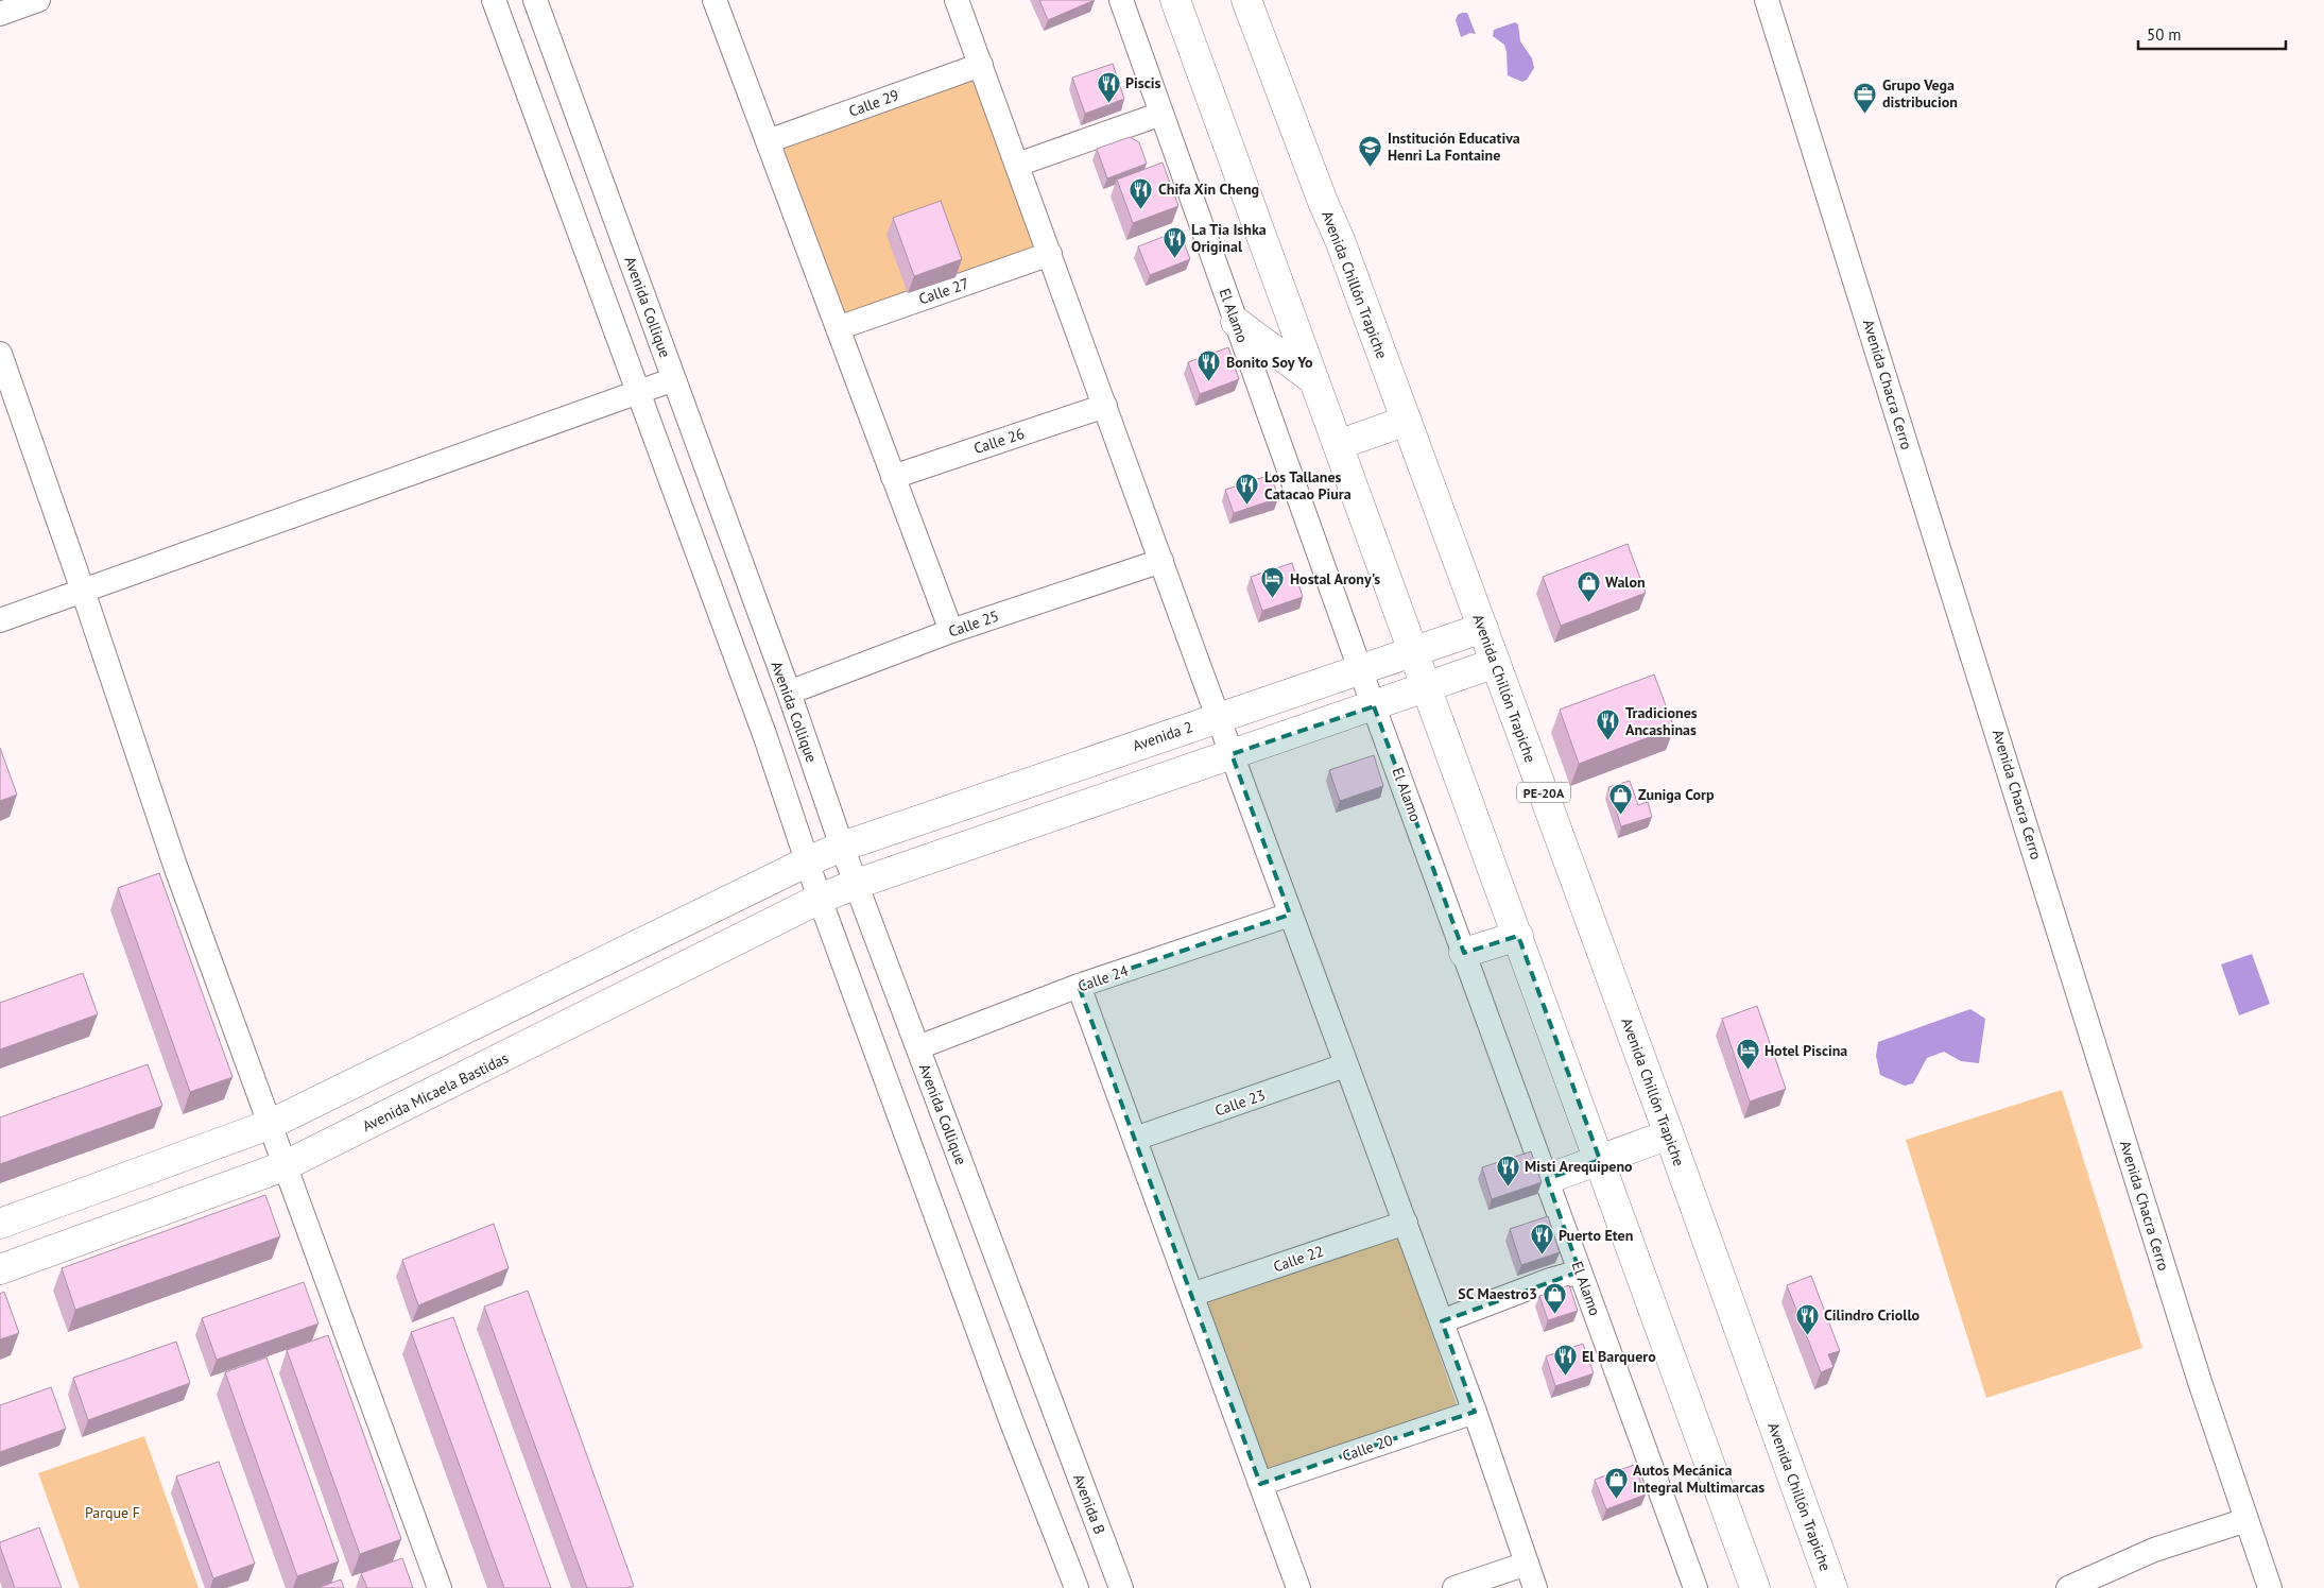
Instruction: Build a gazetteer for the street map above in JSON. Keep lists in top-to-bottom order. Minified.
{"streets":{"main road":["Avenida Chillón Trapiche","Avenida 2","PE-20A","Avenida Micaela Bastidas"],"street":["Calle 29","Calle 27","Avenida Collique","El Alamo","Avenida Chacra Cerro","Calle 26","Calle 25","Calle 24","Calle 23","Calle 22","Calle 20","Avenida B"]},"crossings":[["Avenida Chillón Trapiche","Avenida 2"],["Avenida Collique","Calle 25"],["Avenida Collique","Avenida 2"],["Avenida Collique","Calle 24"],["Avenida Collique","Avenida Micaela Bastidas"],["Avenida Collique","Avenida B"],["El Alamo","Avenida 2"]],"parks":["Parque F"],"places":{"restaurant":["Piscis","Chifa Xin Cheng","La Tia Ishka Original","Bonito Soy Yo","Los Tallanes Catacao Piura","Tradiciones Ancashinas","Misti Arequipeno","Puerto Eten","Cilindro Criollo","El Barquero"],"office":["Grupo Vega distribucion"],"school or university":["Institución Educativa Henri La Fontaine"],"hotel":["Hostal Arony's","Hotel Piscina"],"shop":["Walon","Zuniga Corp","SC Maestro3","Autos Mecánica Integral Multimarcas"]},"scale_bar":"50 m"}
